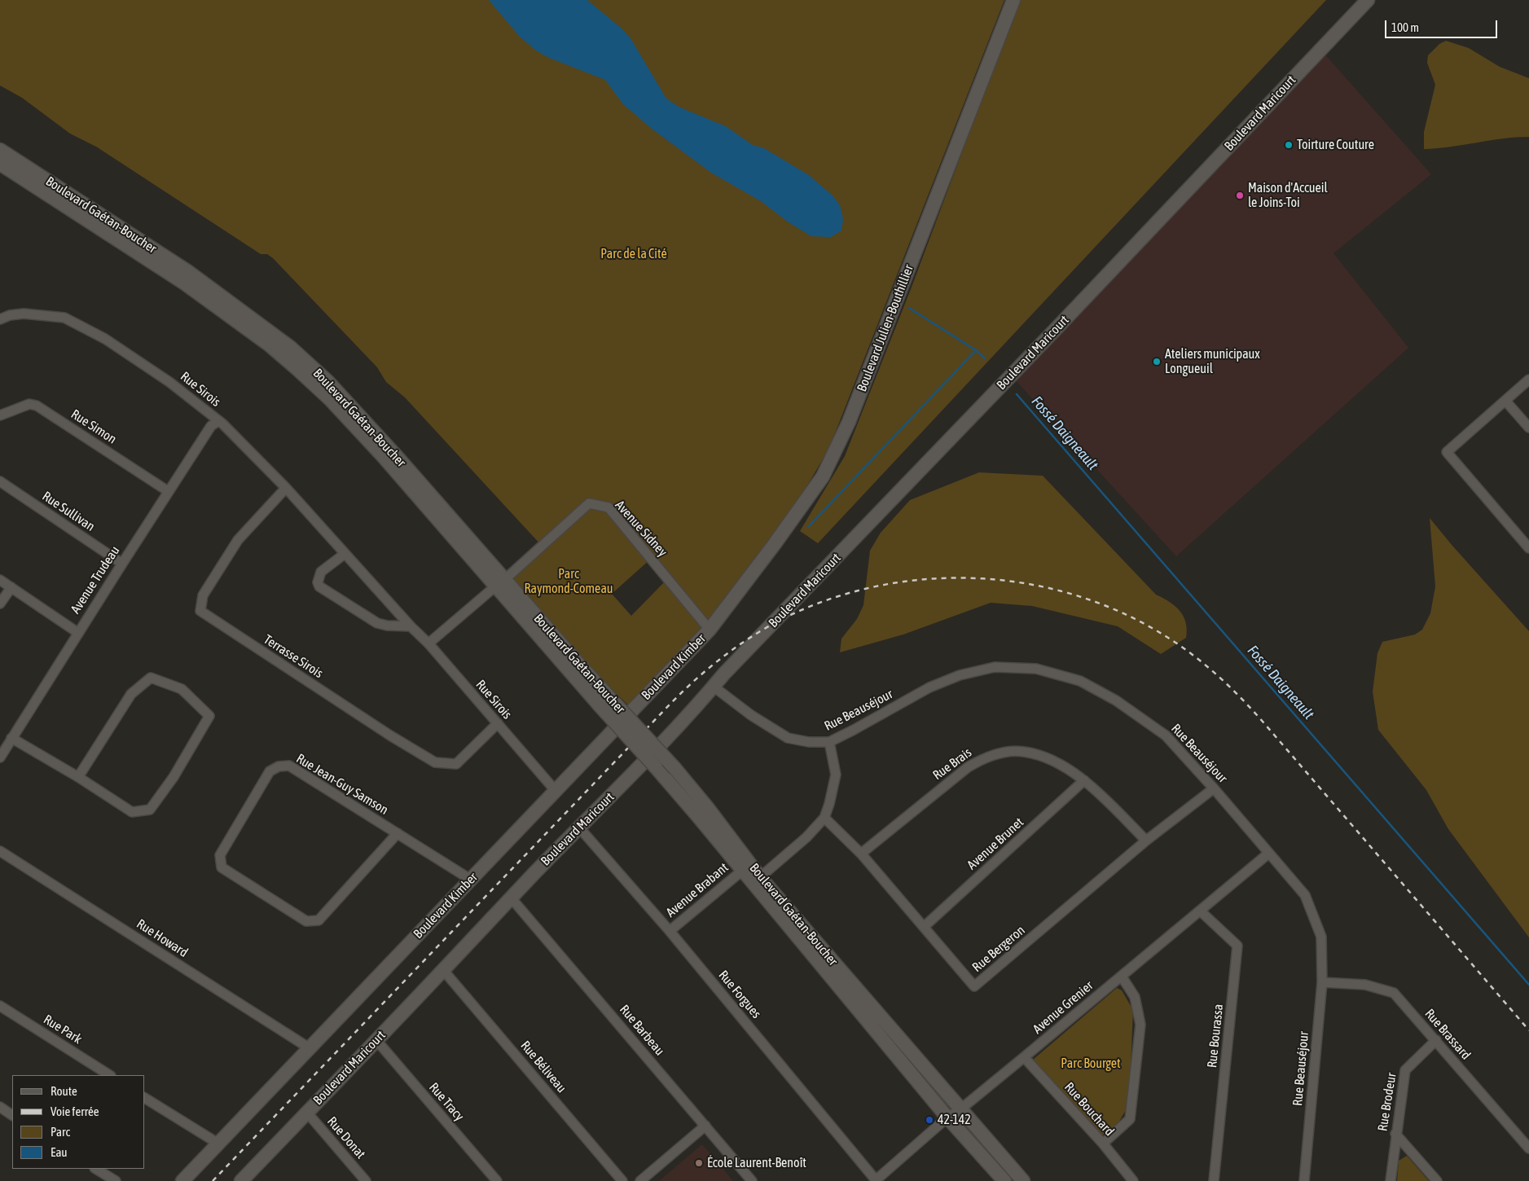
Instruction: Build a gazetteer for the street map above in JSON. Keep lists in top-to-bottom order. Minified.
{"streets":{"street":["Boulevard Maricourt","Boulevard Gaétan-Boucher","Boulevard Julien-Bouthillier","Rue Sirois","Rue Simon","Rue Sullivan","Avenue Sidney","Avenue Trudeau","Terrasse Sirois","Boulevard Kimber","Rue Beauséjour","Rue Brais","Rue Jean-Guy Samson","Avenue Brunet","Avenue Brabant","Rue Howard","Rue Bergeron","Rue Forgues","Avenue Grenier","Rue Park","Rue Barbeau","Rue Brassard","Rue Bourassa","Rue Béliveau","Rue Tracy","Rue Brodeur","Rue Bouchard","Rue Donat"]},"crossings":[["Boulevard Maricourt","Rue Beauséjour"],["Boulevard Maricourt","Rue Forgues"],["Boulevard Maricourt","Rue Barbeau"],["Boulevard Maricourt","Rue Béliveau"],["Boulevard Maricourt","Rue Tracy"],["Boulevard Maricourt","Rue Donat"],["Boulevard Gaétan-Boucher","Avenue Sidney"],["Boulevard Gaétan-Boucher","Avenue Brabant"],["Boulevard Gaétan-Boucher","Avenue Grenier"],["Boulevard Julien-Bouthillier","Avenue Sidney"],["Boulevard Julien-Bouthillier","Boulevard Kimber"],["Rue Sirois","Avenue Sidney"],["Rue Sirois","Avenue Trudeau"],["Rue Sirois","Terrasse Sirois"],["Rue Sirois","Boulevard Kimber"],["Rue Simon","Avenue Trudeau"],["Rue Sullivan","Avenue Trudeau"],["Avenue Sidney","Boulevard Kimber"],["Boulevard Kimber","Rue Jean-Guy Samson"],["Boulevard Kimber","Rue Howard"],["Rue Beauséjour","Rue Bergeron"],["Rue Beauséjour","Avenue Grenier"],["Rue Beauséjour","Rue Brassard"],["Rue Brais","Avenue Brunet"],["Rue Brais","Rue Bergeron"],["Avenue Brunet","Rue Bergeron"],["Avenue Brabant","Rue Forgues"],["Rue Forgues","Avenue Grenier"],["Avenue Grenier","Rue Bourassa"],["Avenue Grenier","Rue Bouchard"],["Rue Brassard","Rue Brodeur"]],"water":["Fossé Daigneault"],"parks":["Parc de la Cité","Parc Raymond-Comeau","Parc Bourget"],"places":["Toirture Couture","Maison d'Accueil le Joins-Toi","Ateliers municipaux Longueuil","42-142","École Laurent-Benoît"],"legend":["Route","Voie ferrée","Parc","Eau"],"scale_bar":"100 m"}
